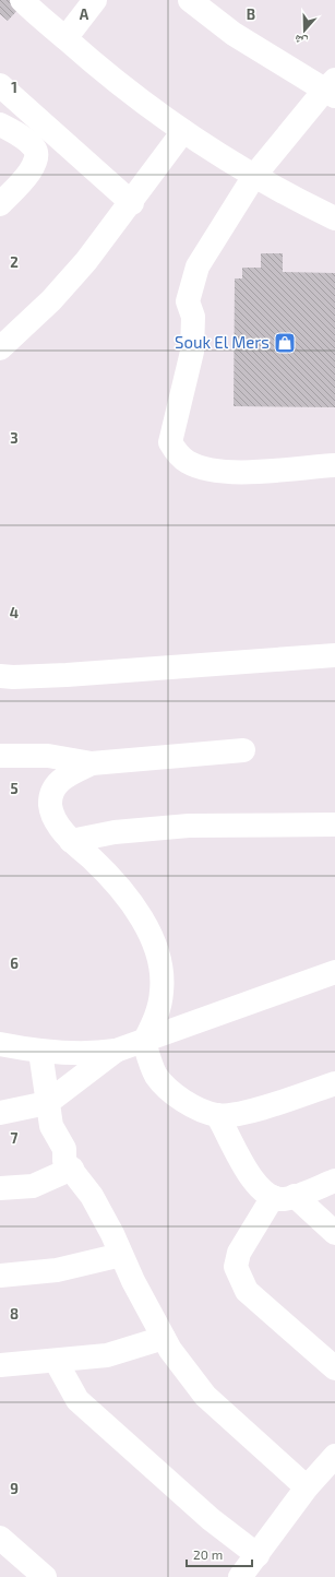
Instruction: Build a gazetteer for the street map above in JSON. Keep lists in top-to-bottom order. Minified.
{"places":{"shop":["Souk El Mers"]},"scale_bar":"20 m","north":"bottom","grid":{"columns":["A","B"],"rows":["1","2","3","4","5","6","7","8","9"]}}
